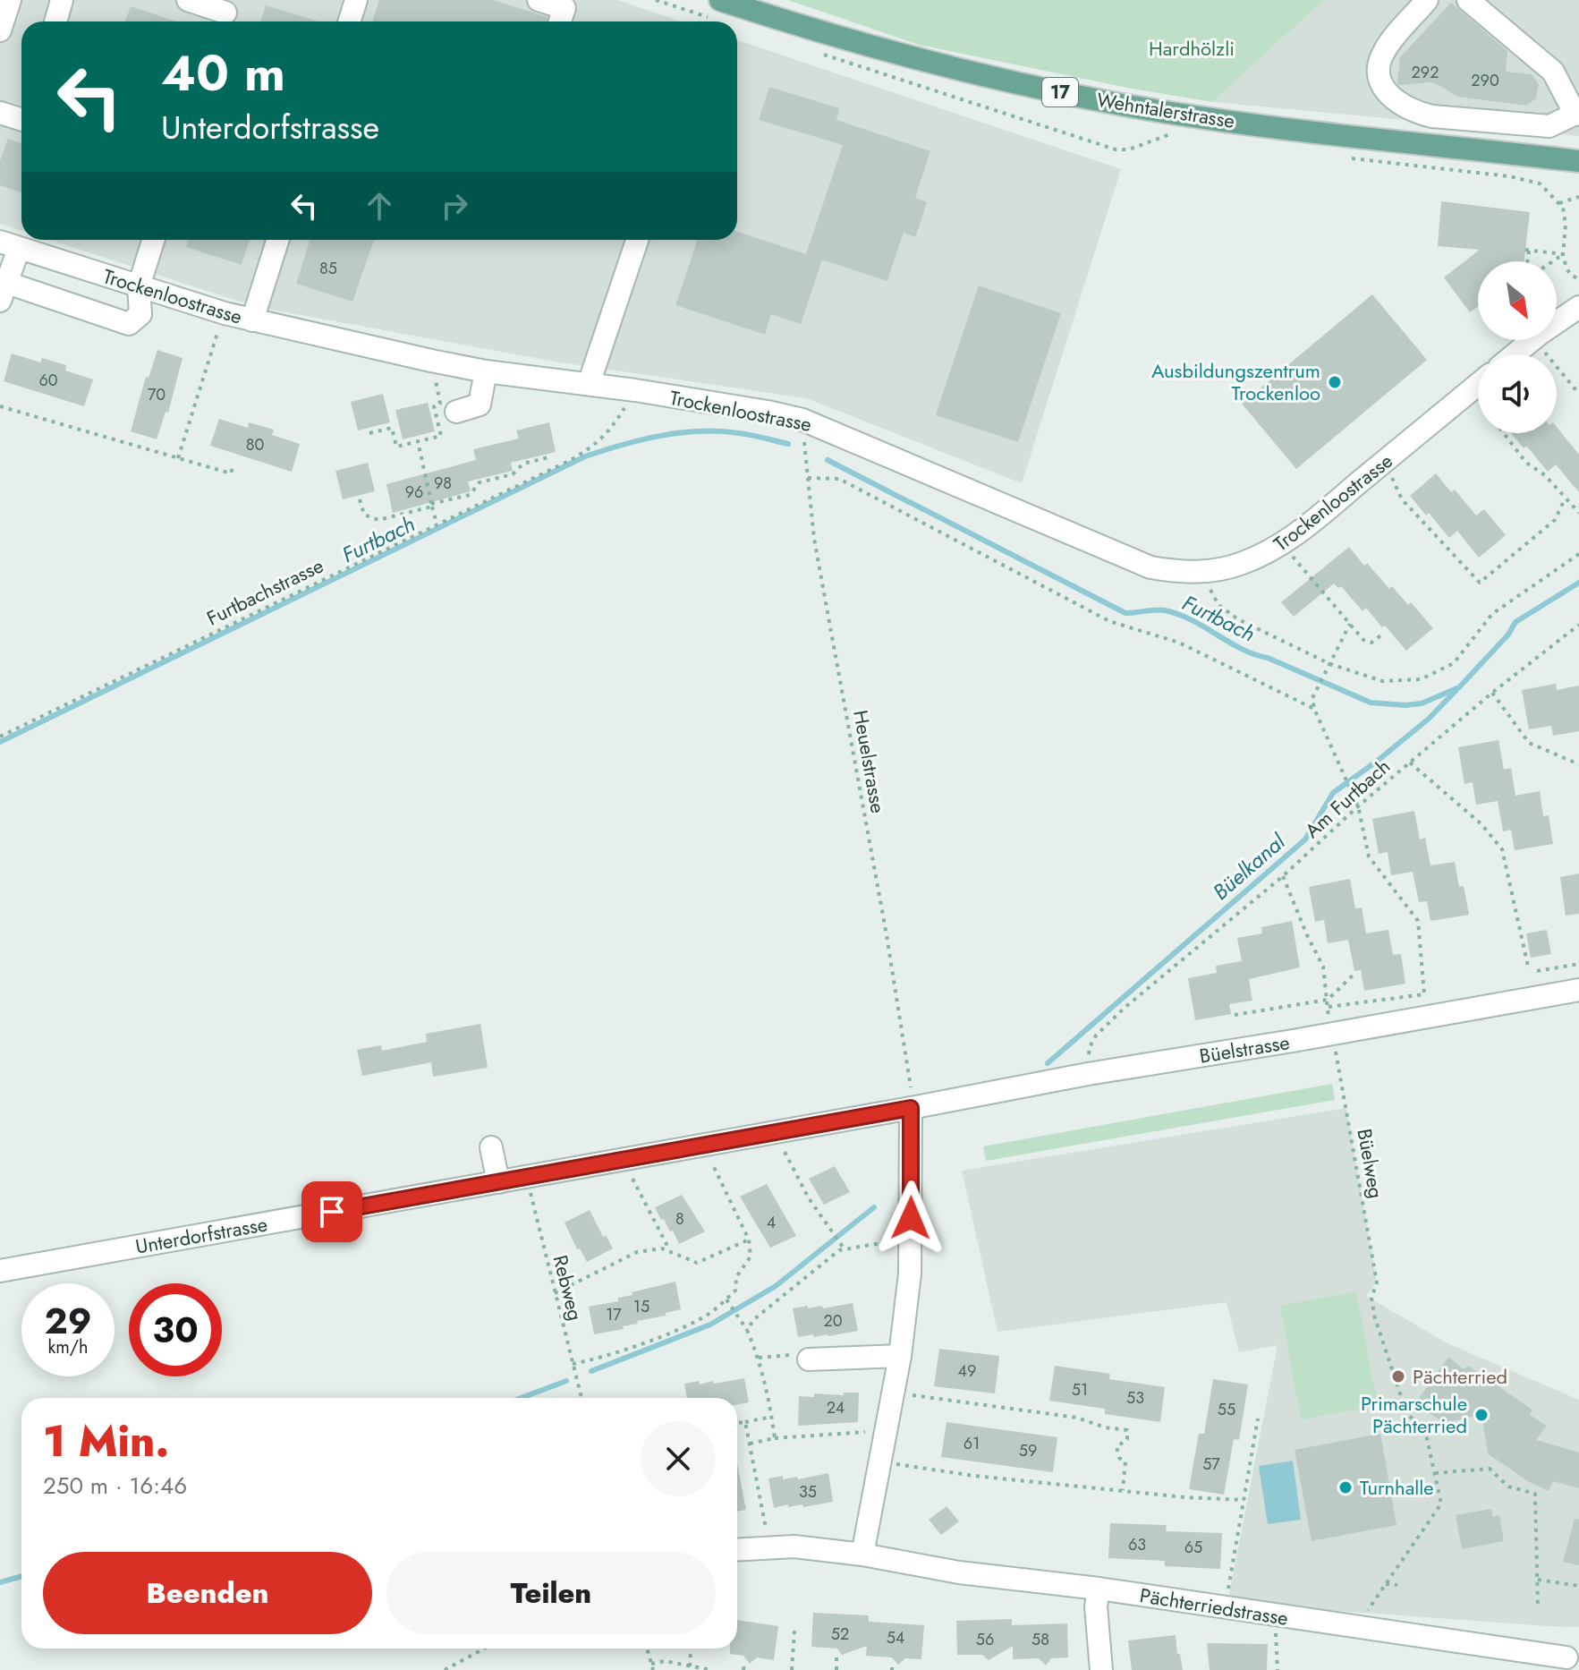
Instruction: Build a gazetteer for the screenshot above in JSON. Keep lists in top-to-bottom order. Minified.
{"streets":{"main road":["17","Wehntalerstrasse"],"street":["Trockenloostrasse","Büelstrasse","Unterdorfstrasse","Pächterriedstrasse"],"path":["Furtbachstrasse","Heuelstrasse","Am Furtbach","Büelweg","Rebweg"]},"crossings":[["Trockenloostrasse","Furtbachstrasse"],["Trockenloostrasse","Heuelstrasse"],["Heuelstrasse","Büelstrasse"],["Heuelstrasse","Unterdorfstrasse"],["Büelstrasse","Unterdorfstrasse"],["Büelweg","Pächterriedstrasse"],["Unterdorfstrasse","Rebweg"]],"water":["Furtbach","Büelkanal"],"parks":["Hardhölzli"],"places":["Ausbildungszentrum Trockenloo","Pächterried","Primarschule Pächterried","Turnhalle"],"house_numbers":["292","290","85","60","70","80","98","96","8","4","15","17","20","49","51","53","24","55","61","59","57","35","63","65","52","54","56","58"],"north":"bottom right","page":{"turn":["40 m","Unterdorfstrasse"],"speed":"29 km/h","limit":"30","heading":["1 Min.","250 m · 16:46"],"buttons":["Beenden","Teilen"]}}
